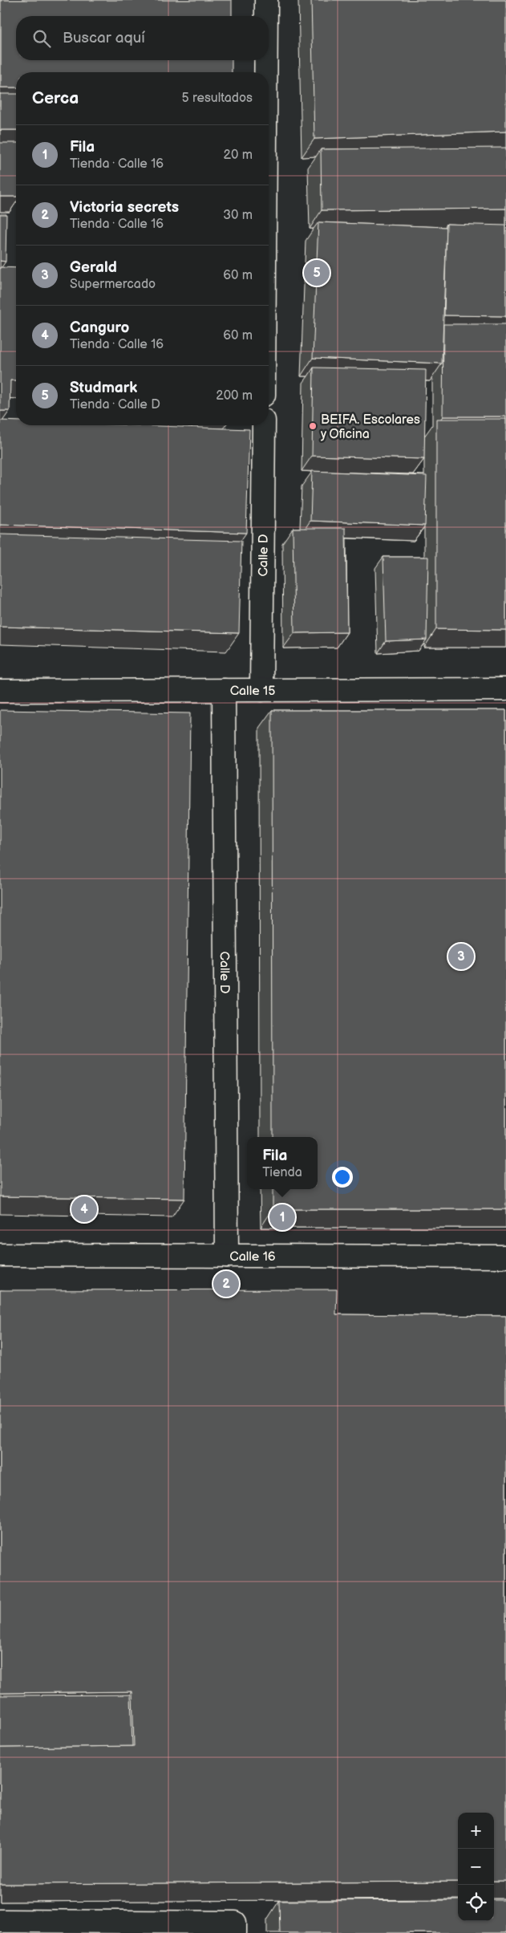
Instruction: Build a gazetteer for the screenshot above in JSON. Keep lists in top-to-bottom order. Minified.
{"streets":{"street":["Calle D","Calle 15","Calle 16"]},"crossings":[["Calle D","Calle 15"],["Calle D","Calle 16"]],"places":["BEIFA. Escolares y Oficina"],"page":{"search":"Buscar aquí","heading":["Cerca","5 resultados"],"list":[{"mark":"1","name":"Fila","note":"Tienda · Calle 16","value":"20 m"},{"mark":"2","name":"Victoria secrets","note":"Tienda · Calle 16","value":"30 m"},{"mark":"3","name":"Gerald","note":"Supermercado","value":"60 m"},{"mark":"4","name":"Canguro","note":"Tienda · Calle 16","value":"60 m"},{"mark":"5","name":"Studmark","note":"Tienda · Calle D","value":"200 m"}],"pins":["5","3","4","1","2"],"popup":["Fila","Tienda"],"map_buttons":["+","−"]}}
